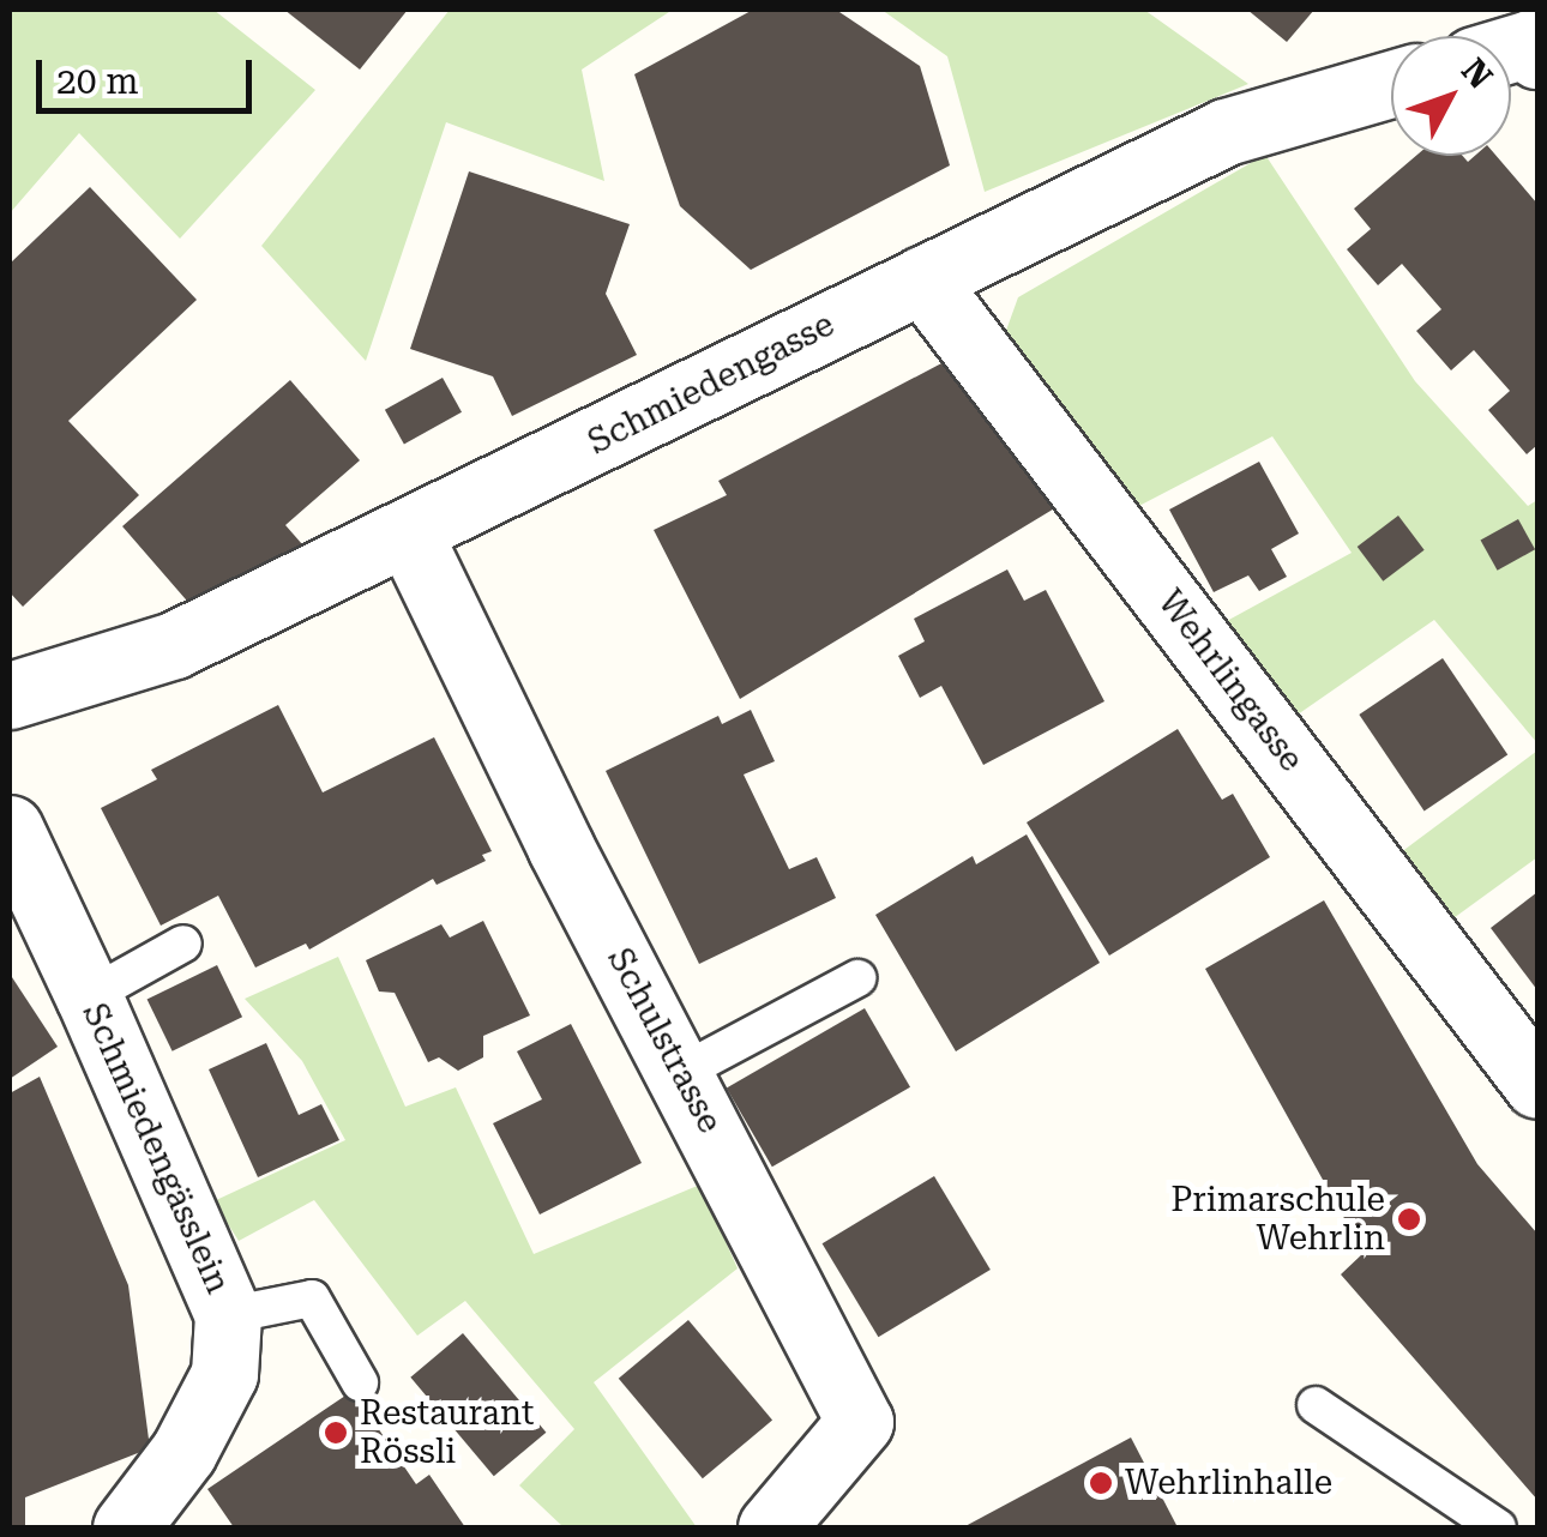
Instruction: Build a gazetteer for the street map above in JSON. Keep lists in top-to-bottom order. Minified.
{"streets":{"street":["Schmiedengasse","Wehrlingasse","Schulstrasse","Schmiedengässlein"]},"crossings":[["Schmiedengasse","Wehrlingasse"],["Schmiedengasse","Schulstrasse"]],"places":["Primarschule Wehrlin","Restaurant Rössli","Wehrlinhalle"],"scale_bar":"20 m","north":"top right"}
